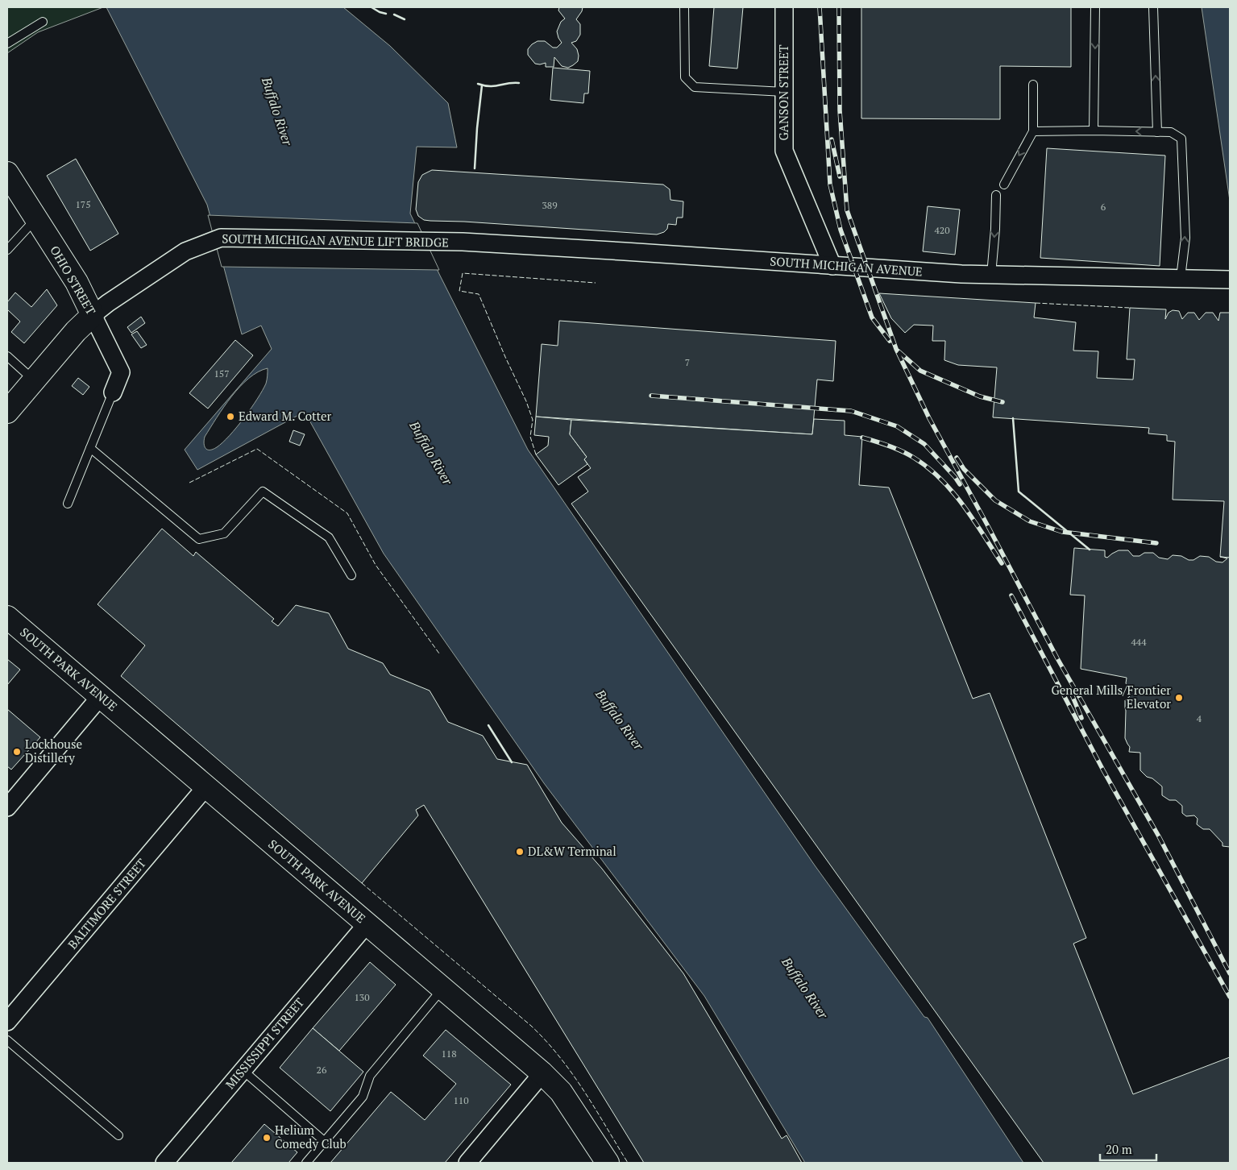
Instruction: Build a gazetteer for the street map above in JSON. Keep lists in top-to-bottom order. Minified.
{"streets":{"street":["GANSON STREET","SOUTH MICHIGAN AVENUE LIFT BRIDGE","SOUTH MICHIGAN AVENUE","OHIO STREET","SOUTH PARK AVENUE","BALTIMORE STREET","MISSISSIPPI STREET"]},"crossings":[["GANSON STREET","SOUTH MICHIGAN AVENUE"],["SOUTH MICHIGAN AVENUE LIFT BRIDGE","SOUTH MICHIGAN AVENUE"],["SOUTH MICHIGAN AVENUE LIFT BRIDGE","OHIO STREET"],["SOUTH PARK AVENUE","BALTIMORE STREET"],["SOUTH PARK AVENUE","MISSISSIPPI STREET"]],"water":["Buffalo River"],"places":["Edward M. Cotter","General Mills/Frontier Elevator","Lockhouse Distillery","DL&W Terminal","Helium Comedy Club"],"house_numbers":["175","389","6","420","7","157","444","4","130","118","26","110"],"scale_bar":"20 m"}
